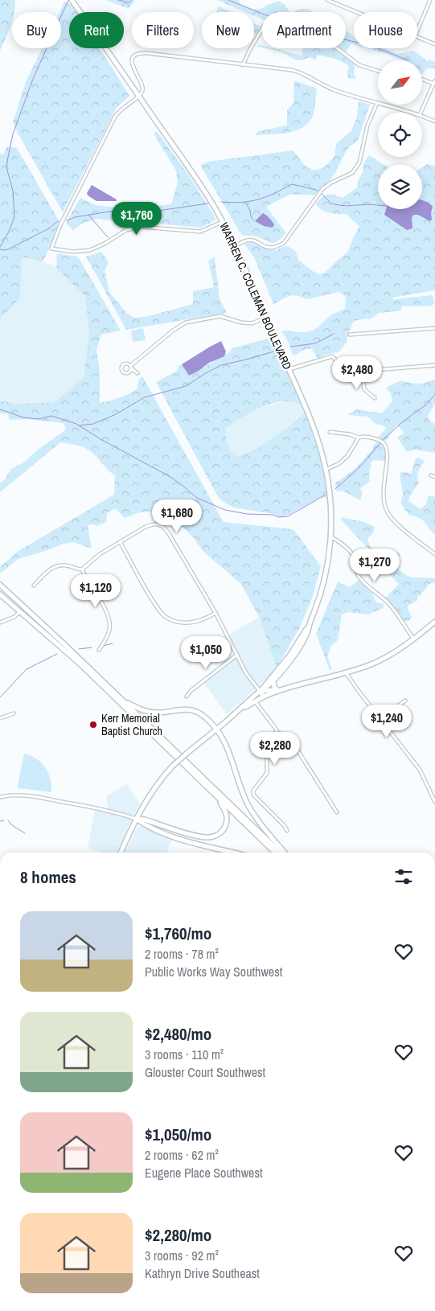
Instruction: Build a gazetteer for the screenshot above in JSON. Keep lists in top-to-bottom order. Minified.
{"streets":{"main road":["WARREN C. COLEMAN BOULEVARD"]},"places":["Kerr Memorial Baptist Church"],"north":"top right","page":{"chip":["Buy","Rent","Filters","New","Apartment","House"],"price":["$1,760","$2,480","$1,680","$1,270","$1,120","$1,050","$1,240","$2,280"],"heading":"8 homes","list":[{"name":"$1,760/mo","note":"2 rooms · 78 m² · Public Works Way Southwest"},{"name":"$2,480/mo","note":"3 rooms · 110 m² · Glouster Court Southwest"},{"name":"$1,050/mo","note":"2 rooms · 62 m² · Eugene Place Southwest"},{"name":"$2,280/mo","note":"3 rooms · 92 m² · Kathryn Drive Southeast"}]}}
